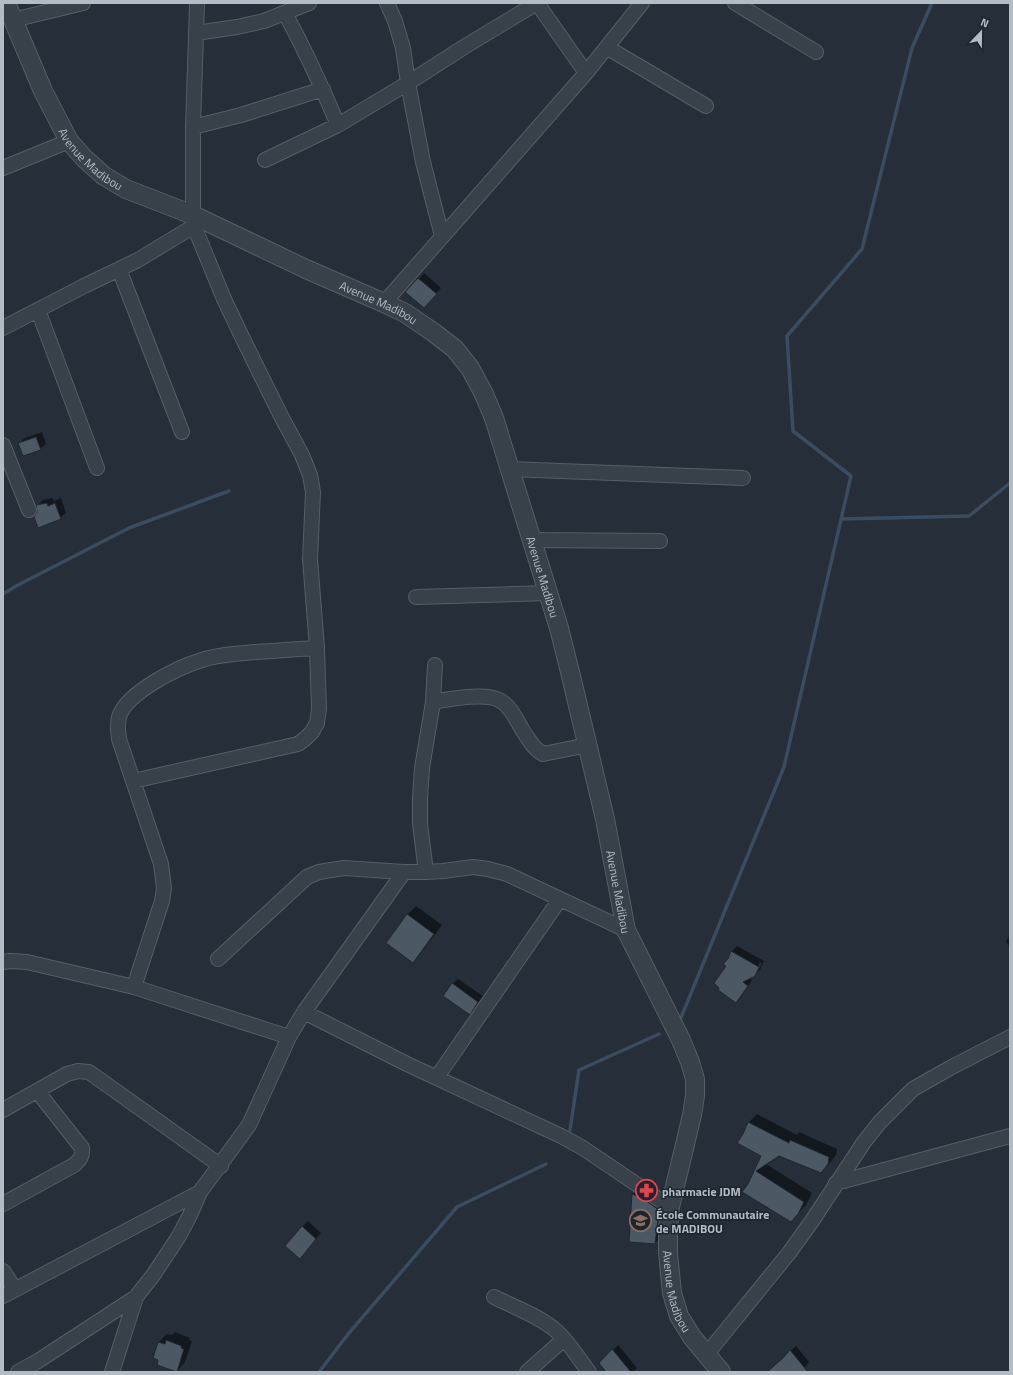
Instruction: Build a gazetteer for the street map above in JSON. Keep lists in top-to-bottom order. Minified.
{"streets":{"street":["Avenue Madibou"]},"places":{"pharmacy":["pharmacie JDM"],"school or university":["École Communautaire de MADIBOU"]},"north":"top"}
